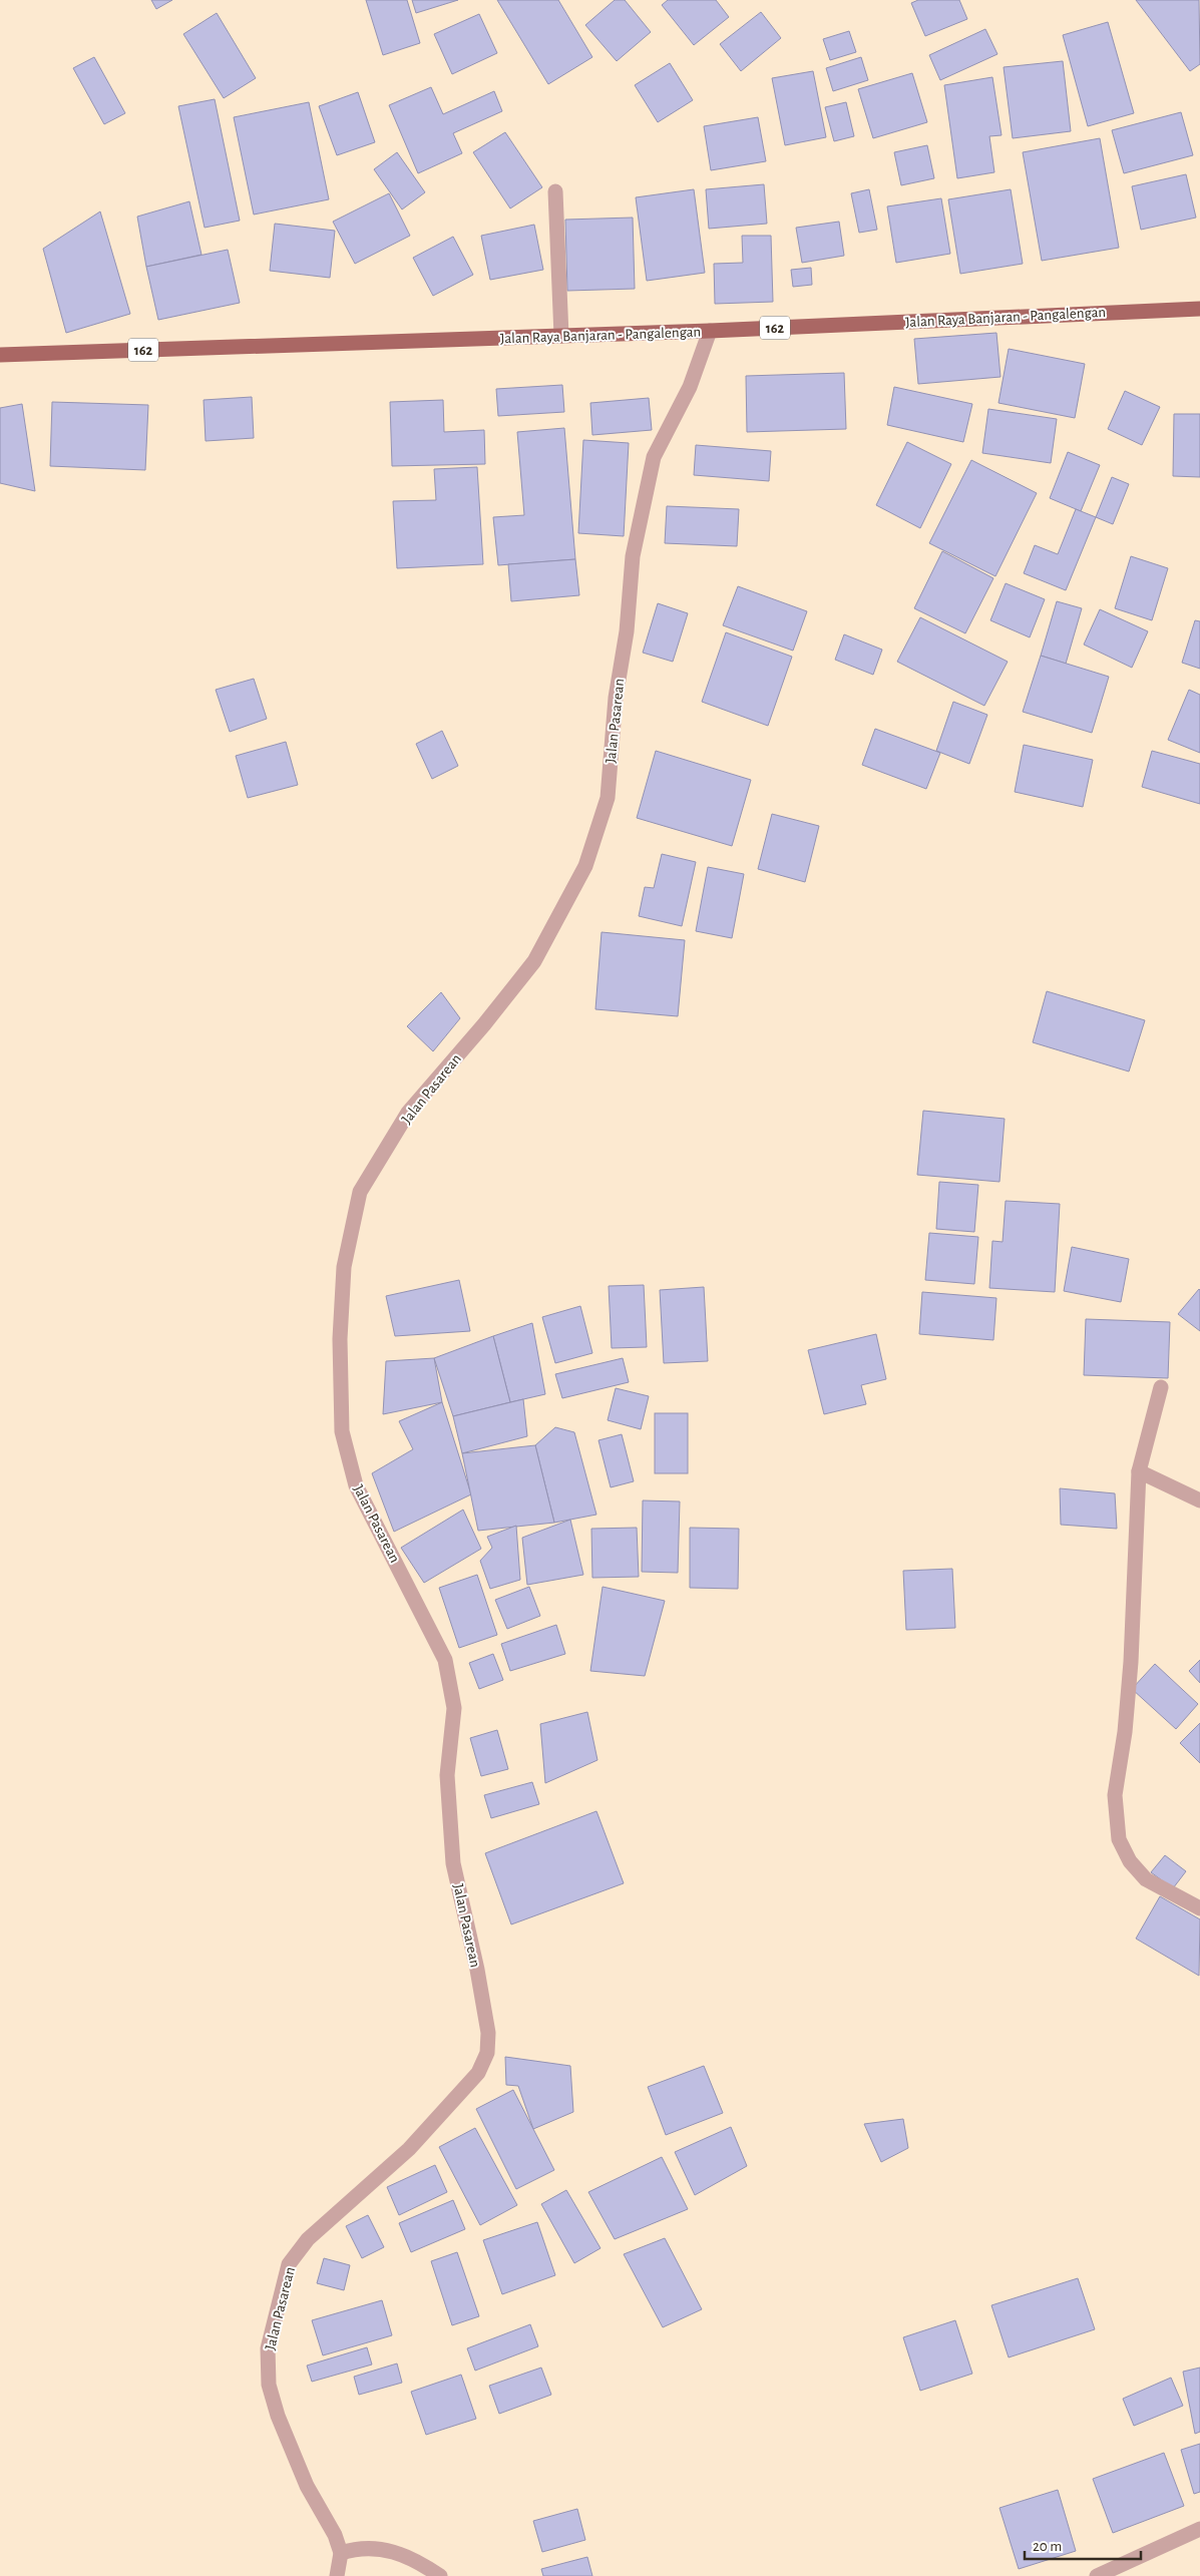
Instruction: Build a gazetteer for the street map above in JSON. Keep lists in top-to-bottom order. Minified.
{"streets":{"main road":["Jalan Raya Banjaran - Pangalengan","162"],"street":["Jalan Pasarean"]},"crossings":[["Jalan Raya Banjaran - Pangalengan","Jalan Pasarean"]],"scale_bar":"20 m"}
